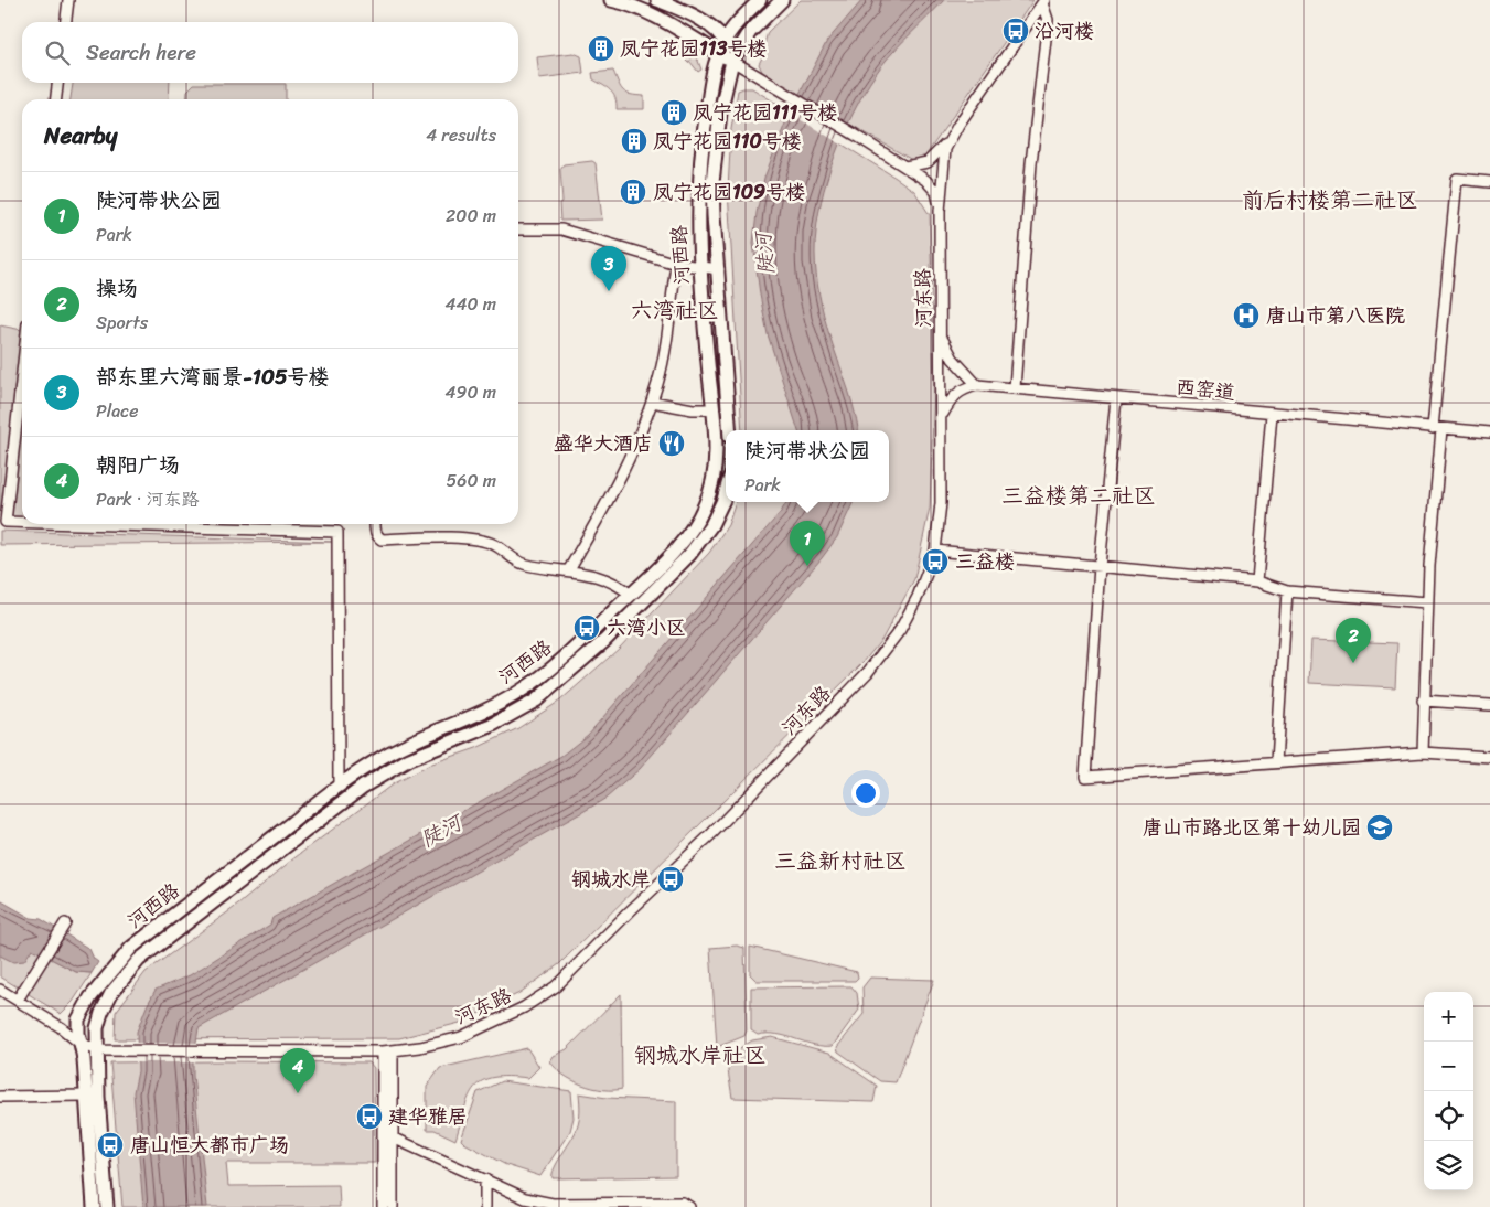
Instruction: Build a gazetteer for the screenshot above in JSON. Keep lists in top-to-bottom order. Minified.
{"streets":{"main road":["河西路"],"street":["河东路","西窑道"]},"crossings":[["河西路","河东路"]],"districts":["前后村楼第二社区","六湾社区","三益楼第二社区","三益新村社区","钢城水岸社区"],"water":["陡河"],"places":{"bus stop":["沿河楼","三益楼","六湾小区","钢城水岸","建华雅居","唐山恒大都市广场"],"building":["凤宁花园113号楼","凤宁花园111号楼","凤宁花园110号楼","凤宁花园109号楼"],"hospital":["唐山市第八医院"],"restaurant":["盛华大酒店"],"school or university":["唐山市路北区第十幼儿园"]},"page":{"search":"Search here","heading":["Nearby","4 results"],"list":[{"mark":"1","name":"陡河带状公园","note":"Park","value":"200 m"},{"mark":"2","name":"操场","note":"Sports","value":"440 m"},{"mark":"3","name":"部东里六湾丽景-105号楼","note":"Place","value":"490 m"},{"mark":"4","name":"朝阳广场","note":"Park · 河东路","value":"560 m"}],"pins":["3","1","2","4"],"popup":["陡河带状公园","Park"],"map_buttons":["+","−"]}}
